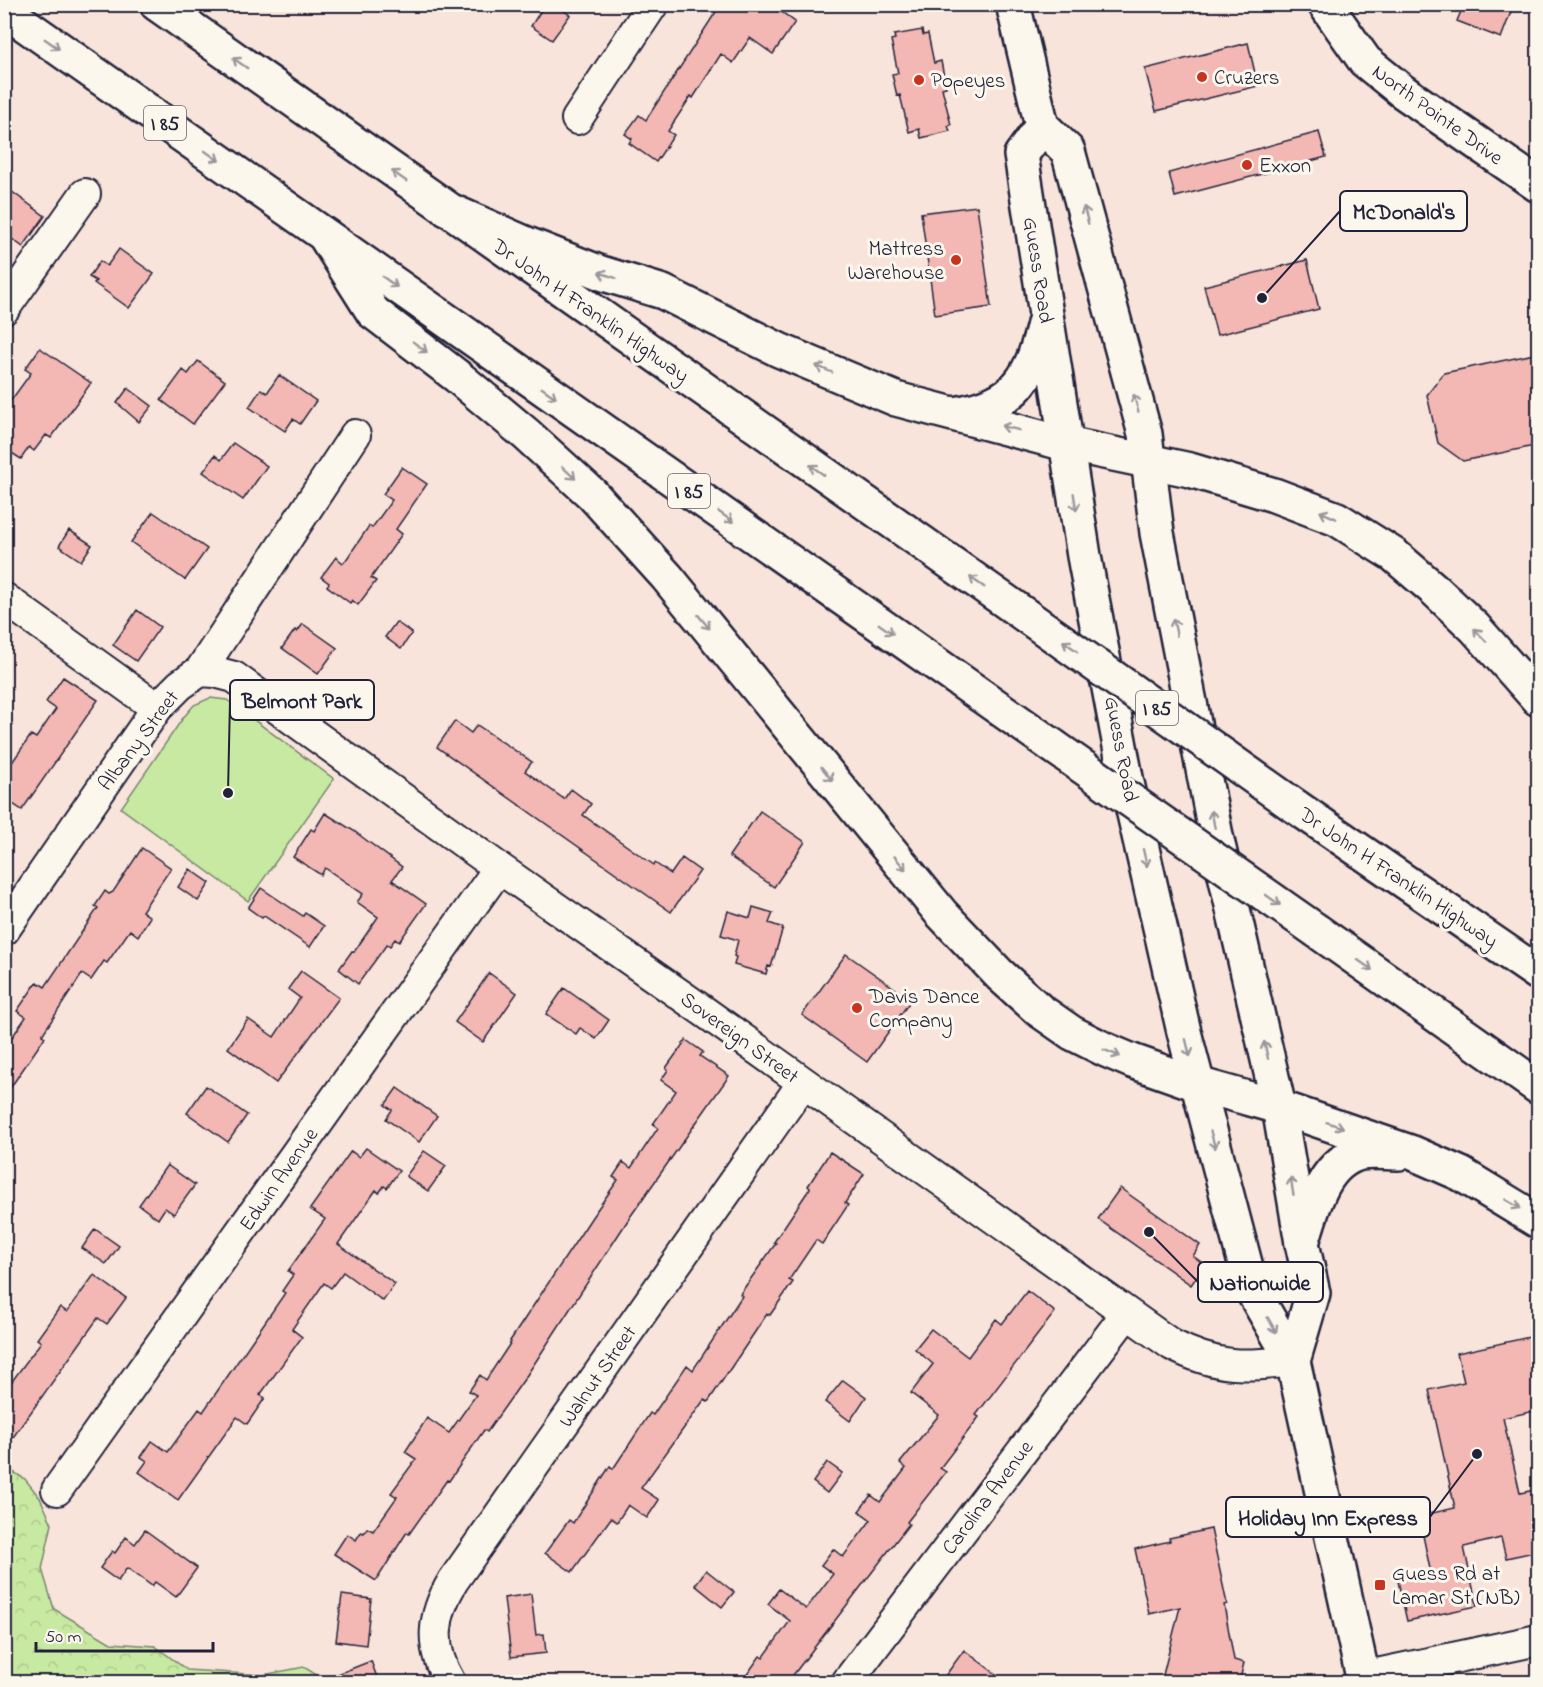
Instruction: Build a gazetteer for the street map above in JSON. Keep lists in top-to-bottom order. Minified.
{"streets":{"main road":["North Pointe Drive","I 85","Guess Road","Dr John H Franklin Highway"],"street":["Albany Street","Sovereign Street","Edwin Avenue","Walnut Street","Carolina Avenue"]},"crossings":[["Guess Road","Sovereign Street"],["Albany Street","Sovereign Street"],["Sovereign Street","Edwin Avenue"],["Sovereign Street","Walnut Street"],["Sovereign Street","Carolina Avenue"]],"places":{"other":["Cruzers","Popeyes","Exxon","Mattress Warehouse","McDonald's","Belmont Park","Davis Dance Company","Nationwide","Holiday Inn Express"],"transit":["Guess Rd at Lamar St (NB)"]},"scale_bar":"50 m"}
